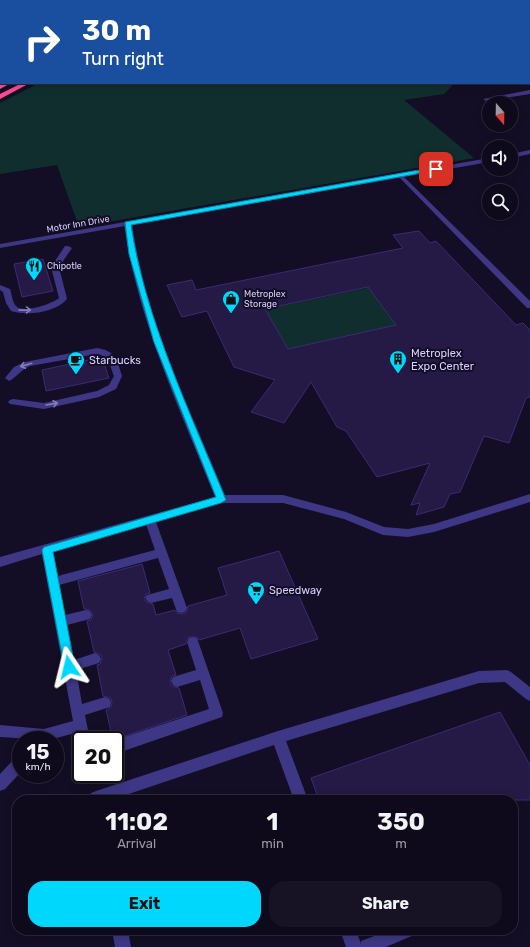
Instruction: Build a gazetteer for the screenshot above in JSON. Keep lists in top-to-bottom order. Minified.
{"streets":{"street":["Motor Inn Drive"]},"places":{"restaurant":["Chipotle"],"shop":["Metroplex Storage"],"building":["Metroplex Expo Center"],"cafe":["Starbucks"],"supermarket":["Speedway"]},"north":"bottom","page":{"turn":["30 m","Turn right"],"speed":"15 km/h","limit":"20","eta":["11:02","Arrival","1","min","350","m"],"buttons":["Exit","Share"]}}
